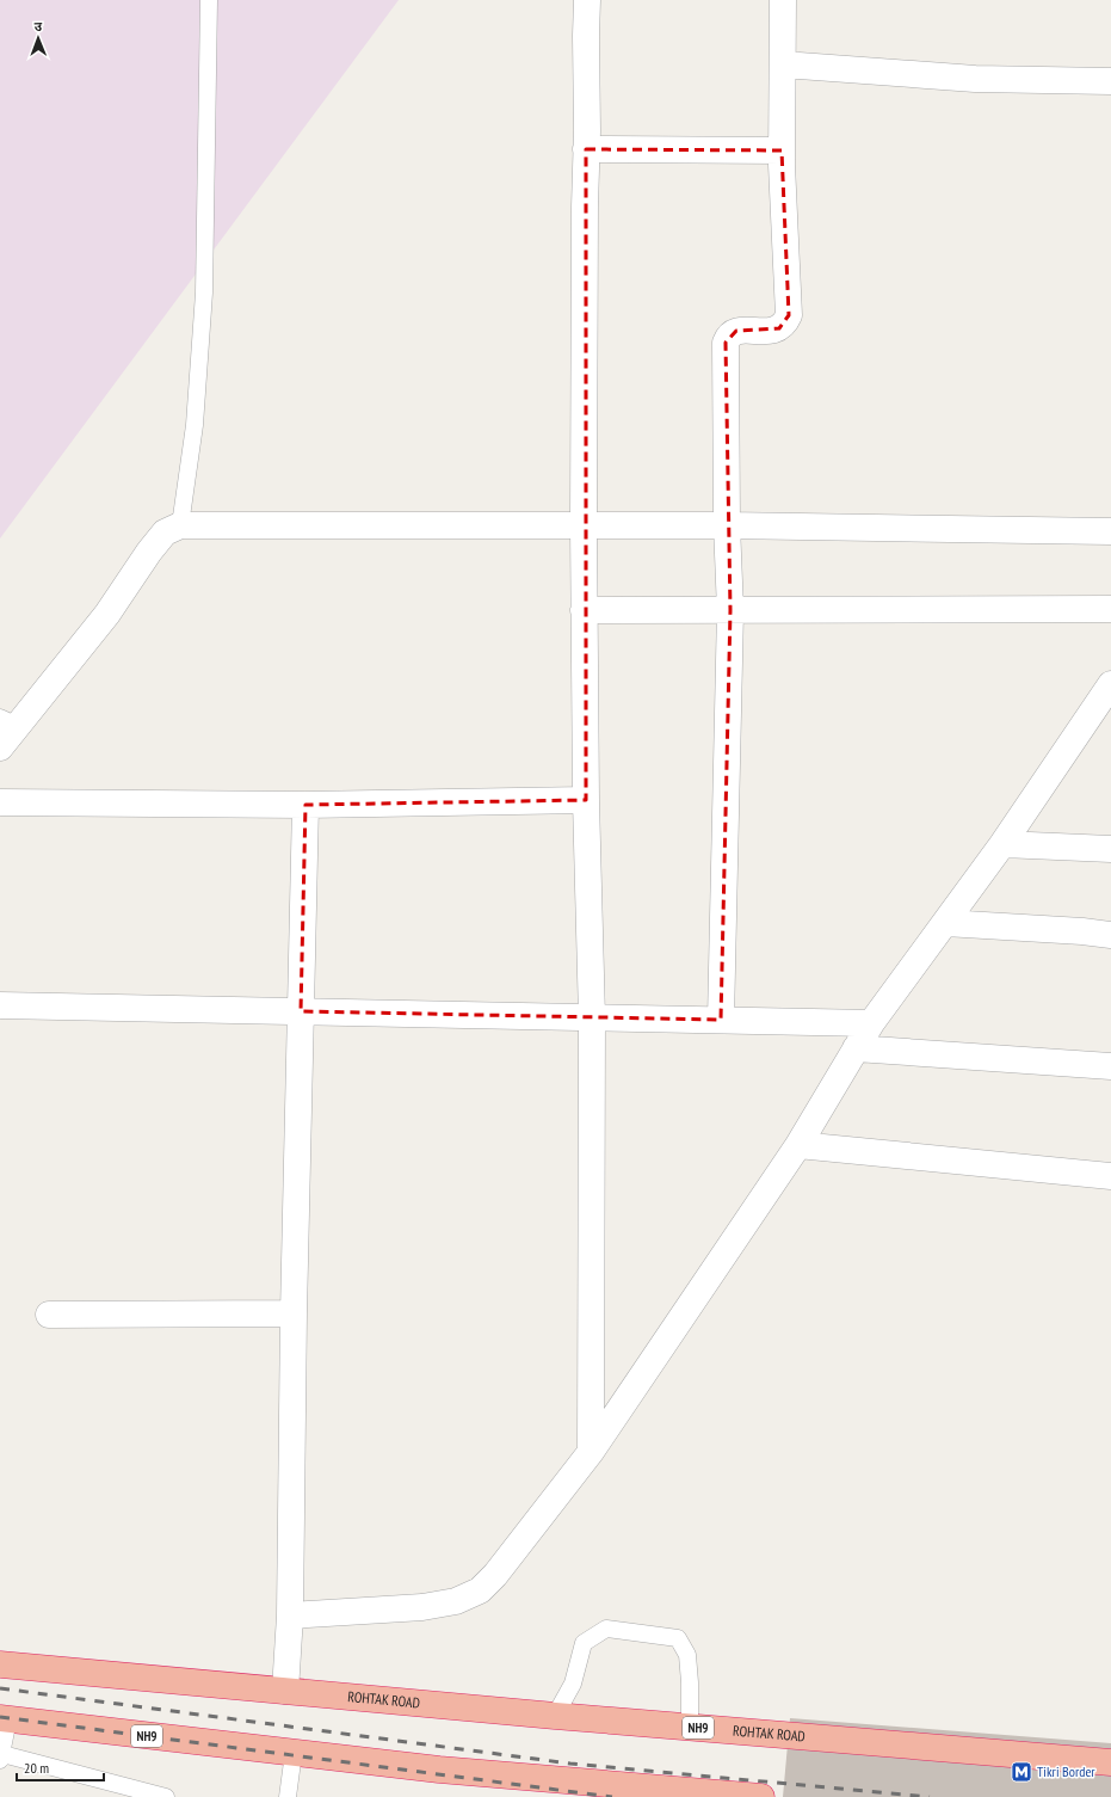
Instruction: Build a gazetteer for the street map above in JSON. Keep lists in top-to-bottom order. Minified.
{"streets":{"highway":["ROHTAK ROAD","NH9"]},"crossings":[["ROHTAK ROAD","NH9"]],"places":{"metro station":["Tikri Border"]},"scale_bar":"20 m","north":"top"}
